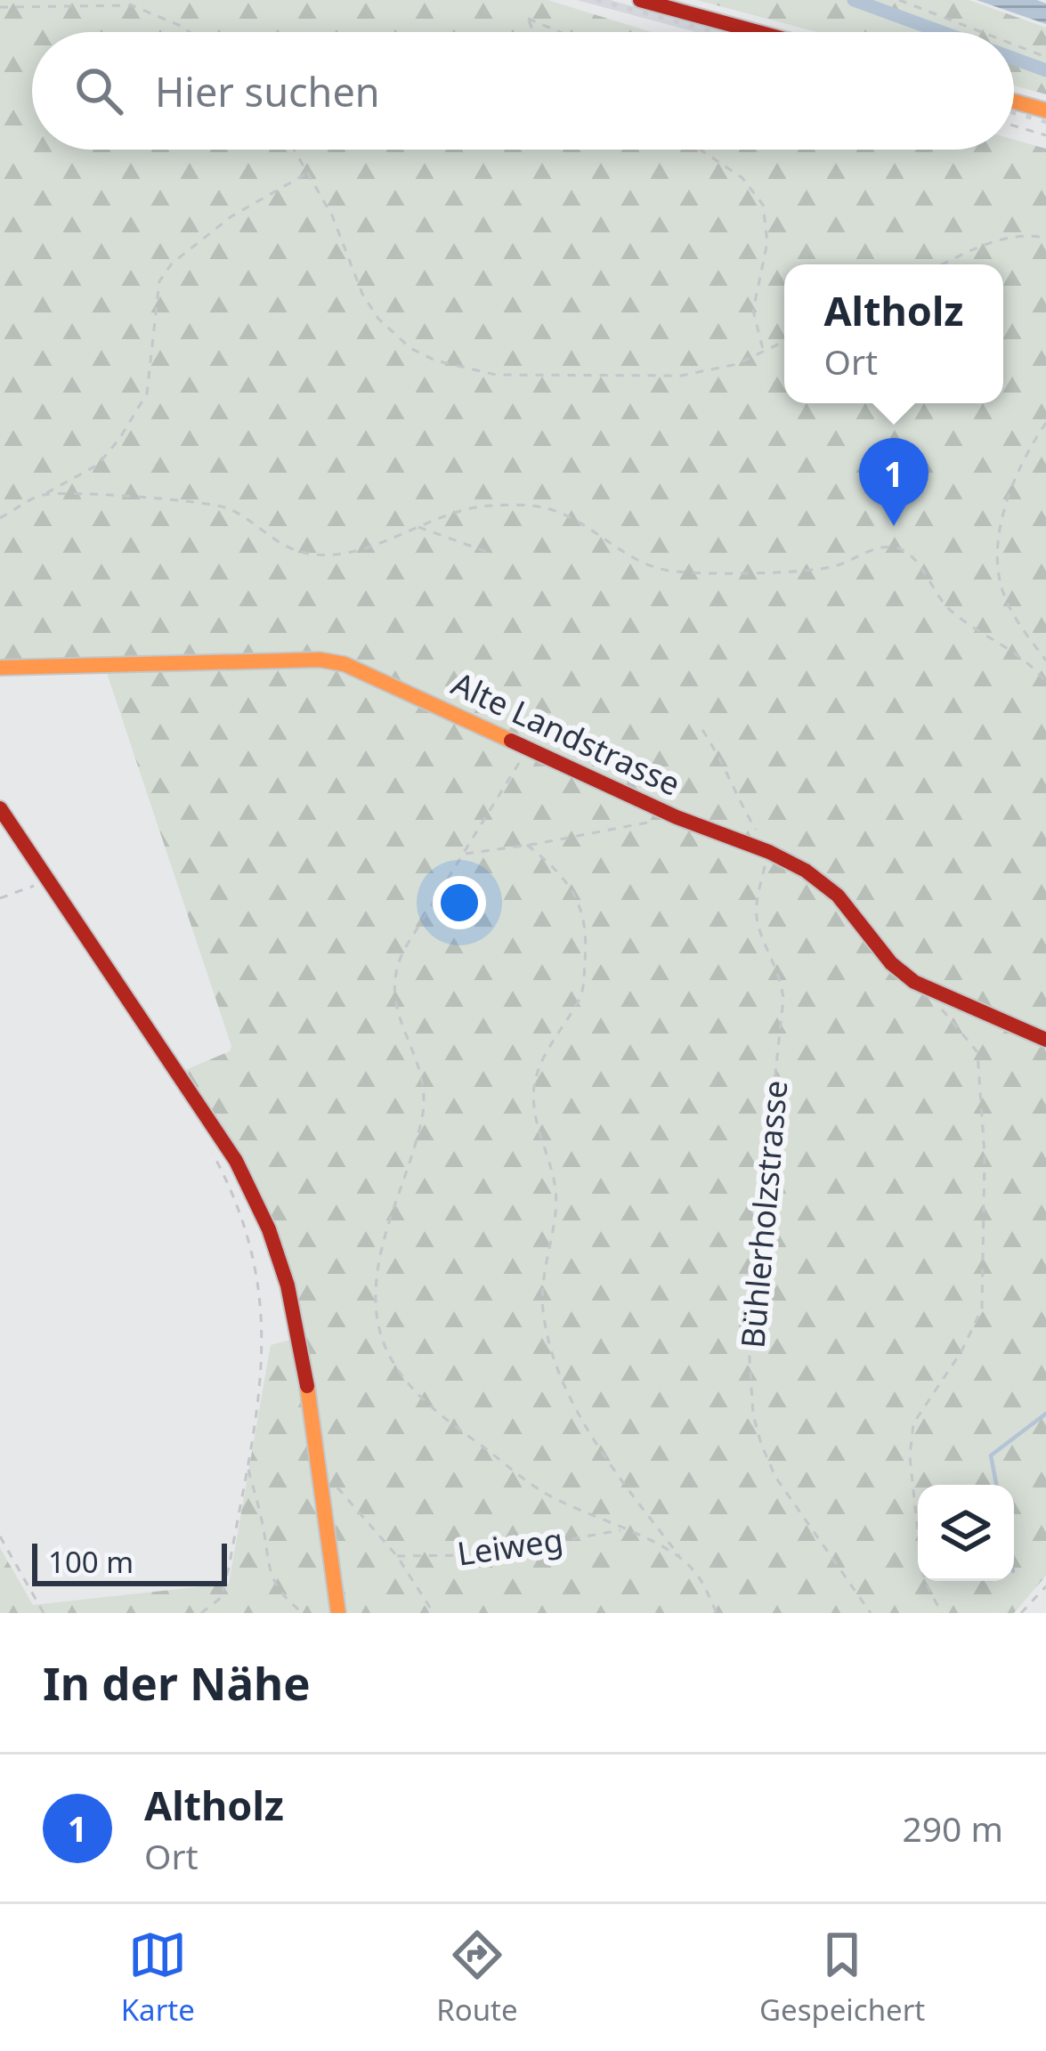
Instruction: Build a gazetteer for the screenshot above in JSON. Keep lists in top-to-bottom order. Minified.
{"streets":{"street":["Alte Landstrasse"],"path":["Bühlerholzstrasse","Leiweg"]},"crossings":[["Alte Landstrasse","Bühlerholzstrasse"]],"scale_bar":"100 m","page":{"search":"Hier suchen","popup":["Altholz","Ort"],"pins":"1","scale":"100 m","heading":"In der Nähe","list":[{"mark":"1","name":"Altholz","note":"Ort","value":"290 m"}],"nav":["Karte","Route","Gespeichert"]}}
